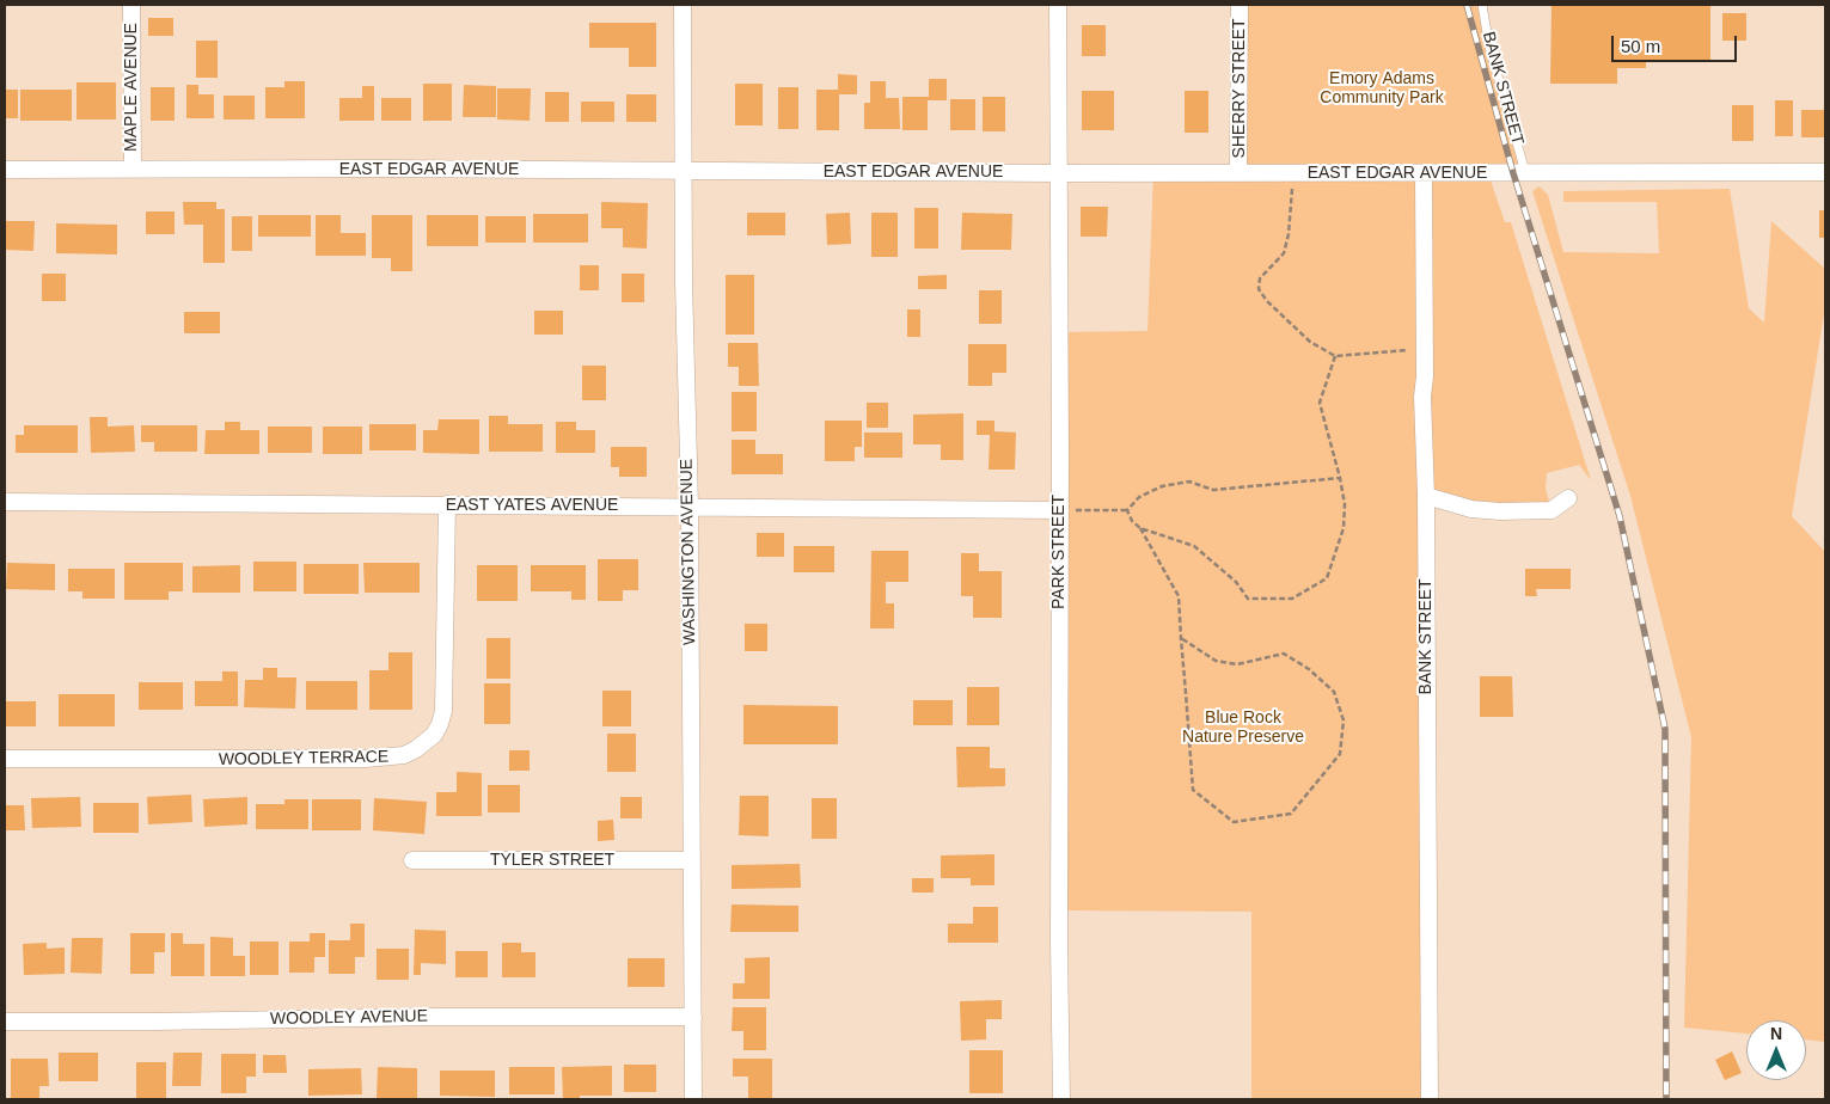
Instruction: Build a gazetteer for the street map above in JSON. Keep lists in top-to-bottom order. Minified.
{"streets":{"street":["MAPLE AVENUE","SHERRY STREET","BANK STREET","EAST EDGAR AVENUE","EAST YATES AVENUE","WASHINGTON AVENUE","PARK STREET","WOODLEY TERRACE","TYLER STREET","WOODLEY AVENUE"]},"crossings":[["MAPLE AVENUE","EAST EDGAR AVENUE"],["SHERRY STREET","EAST EDGAR AVENUE"],["BANK STREET","EAST EDGAR AVENUE"],["EAST EDGAR AVENUE","WASHINGTON AVENUE"],["EAST EDGAR AVENUE","PARK STREET"],["EAST YATES AVENUE","WASHINGTON AVENUE"],["EAST YATES AVENUE","PARK STREET"],["EAST YATES AVENUE","WOODLEY TERRACE"],["WASHINGTON AVENUE","TYLER STREET"],["WASHINGTON AVENUE","WOODLEY AVENUE"]],"parks":["Emory Adams Community Park","Blue Rock Nature Preserve"],"scale_bar":"50 m","north":"top"}
